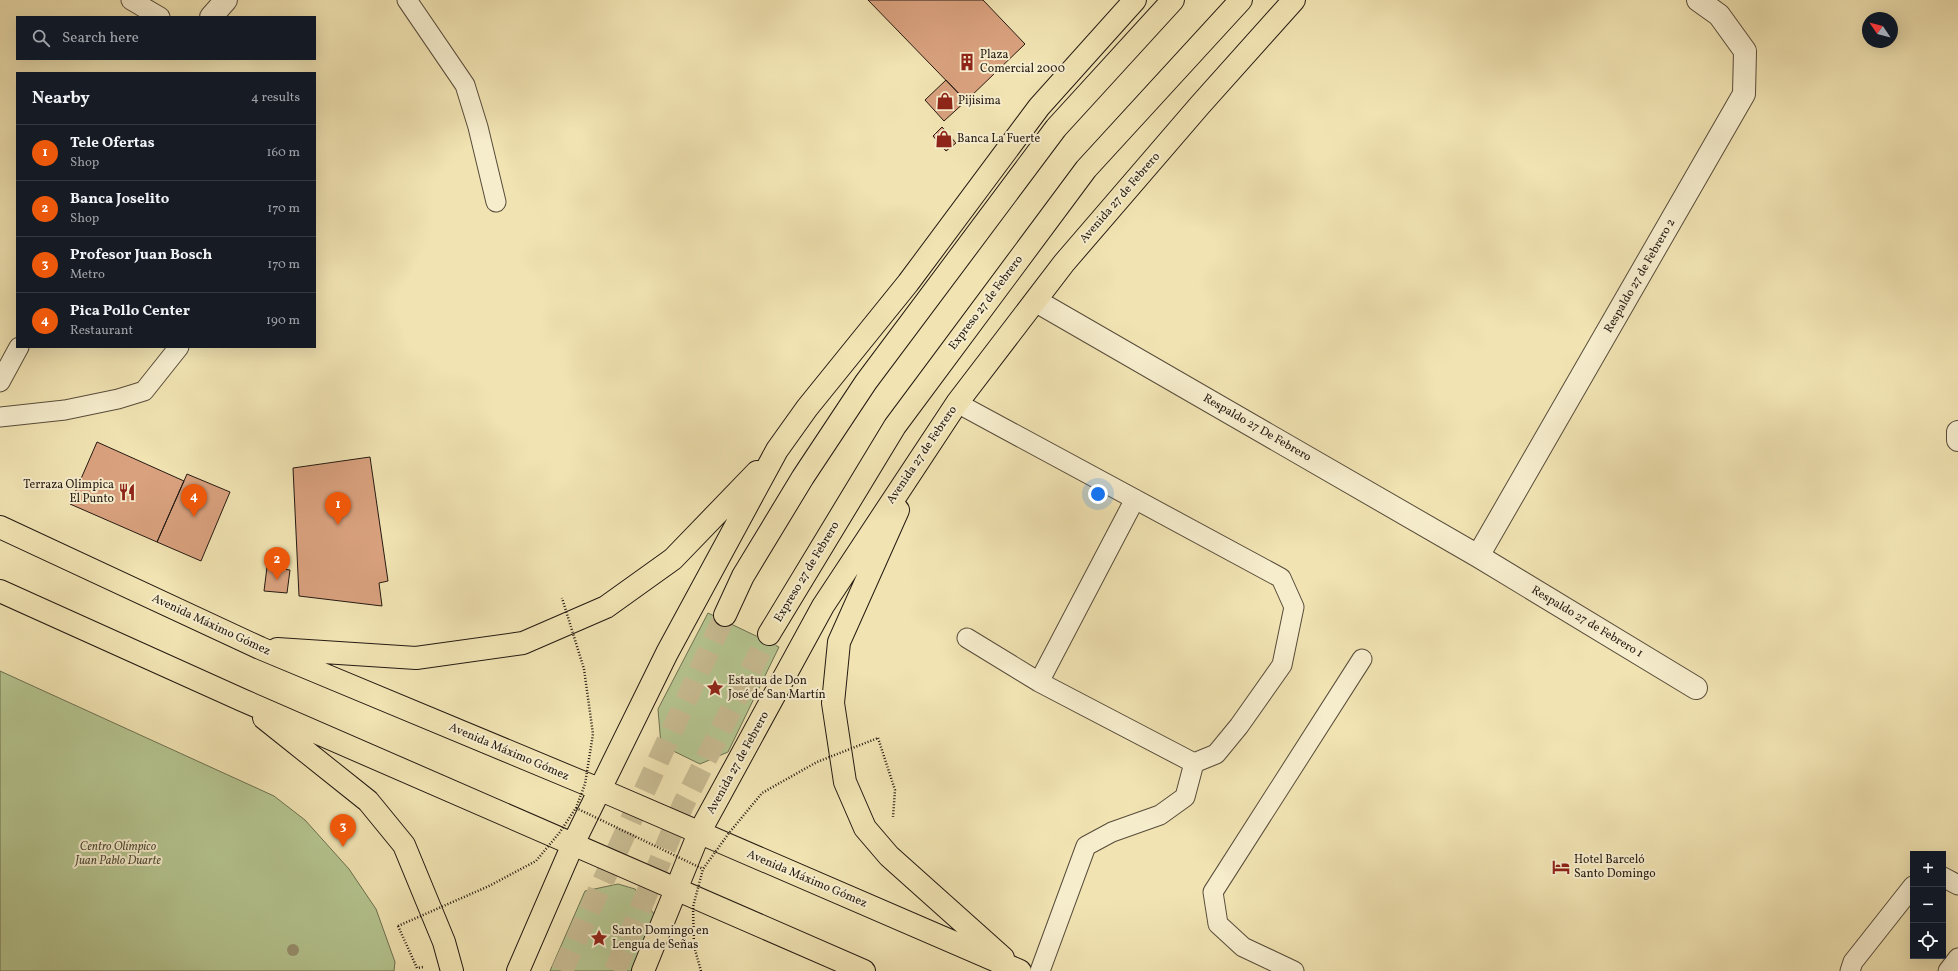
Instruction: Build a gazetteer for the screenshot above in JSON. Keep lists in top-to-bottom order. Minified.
{"streets":{"main road":["Avenida 27 de Febrero","Expreso 27 de Febrero","Avenida Máximo Gómez"],"street":["Respaldo 27 de Febrero 2","Respaldo 27 De Febrero","Respaldo 27 de Febrero 1"]},"crossings":[["Avenida 27 de Febrero","Respaldo 27 De Febrero"],["Avenida 27 de Febrero","Avenida Máximo Gómez"],["Respaldo 27 de Febrero 2","Respaldo 27 De Febrero"],["Respaldo 27 de Febrero 2","Respaldo 27 de Febrero 1"],["Respaldo 27 De Febrero","Respaldo 27 de Febrero 1"]],"parks":["Centro Olímpico Juan Pablo Duarte"],"places":{"building":["Plaza Comercial 2000"],"shop":["Pijisima","Banca La Fuerte"],"restaurant":["Terraza Olimpica El Punto"],"place":["Estatua de Don José de San Martín","Santo Domingo en Lengua de Señas"],"hotel":["Hotel Barceló Santo Domingo"]},"north":"top left","page":{"search":"Search here","heading":["Nearby","4 results"],"list":[{"mark":"1","name":"Tele Ofertas","note":"Shop","value":"160 m"},{"mark":"2","name":"Banca Joselito","note":"Shop","value":"170 m"},{"mark":"3","name":"Profesor Juan Bosch","note":"Metro","value":"170 m"},{"mark":"4","name":"Pica Pollo Center","note":"Restaurant","value":"190 m"}],"pins":["4","1","2","3"],"map_buttons":["+","−"]}}
